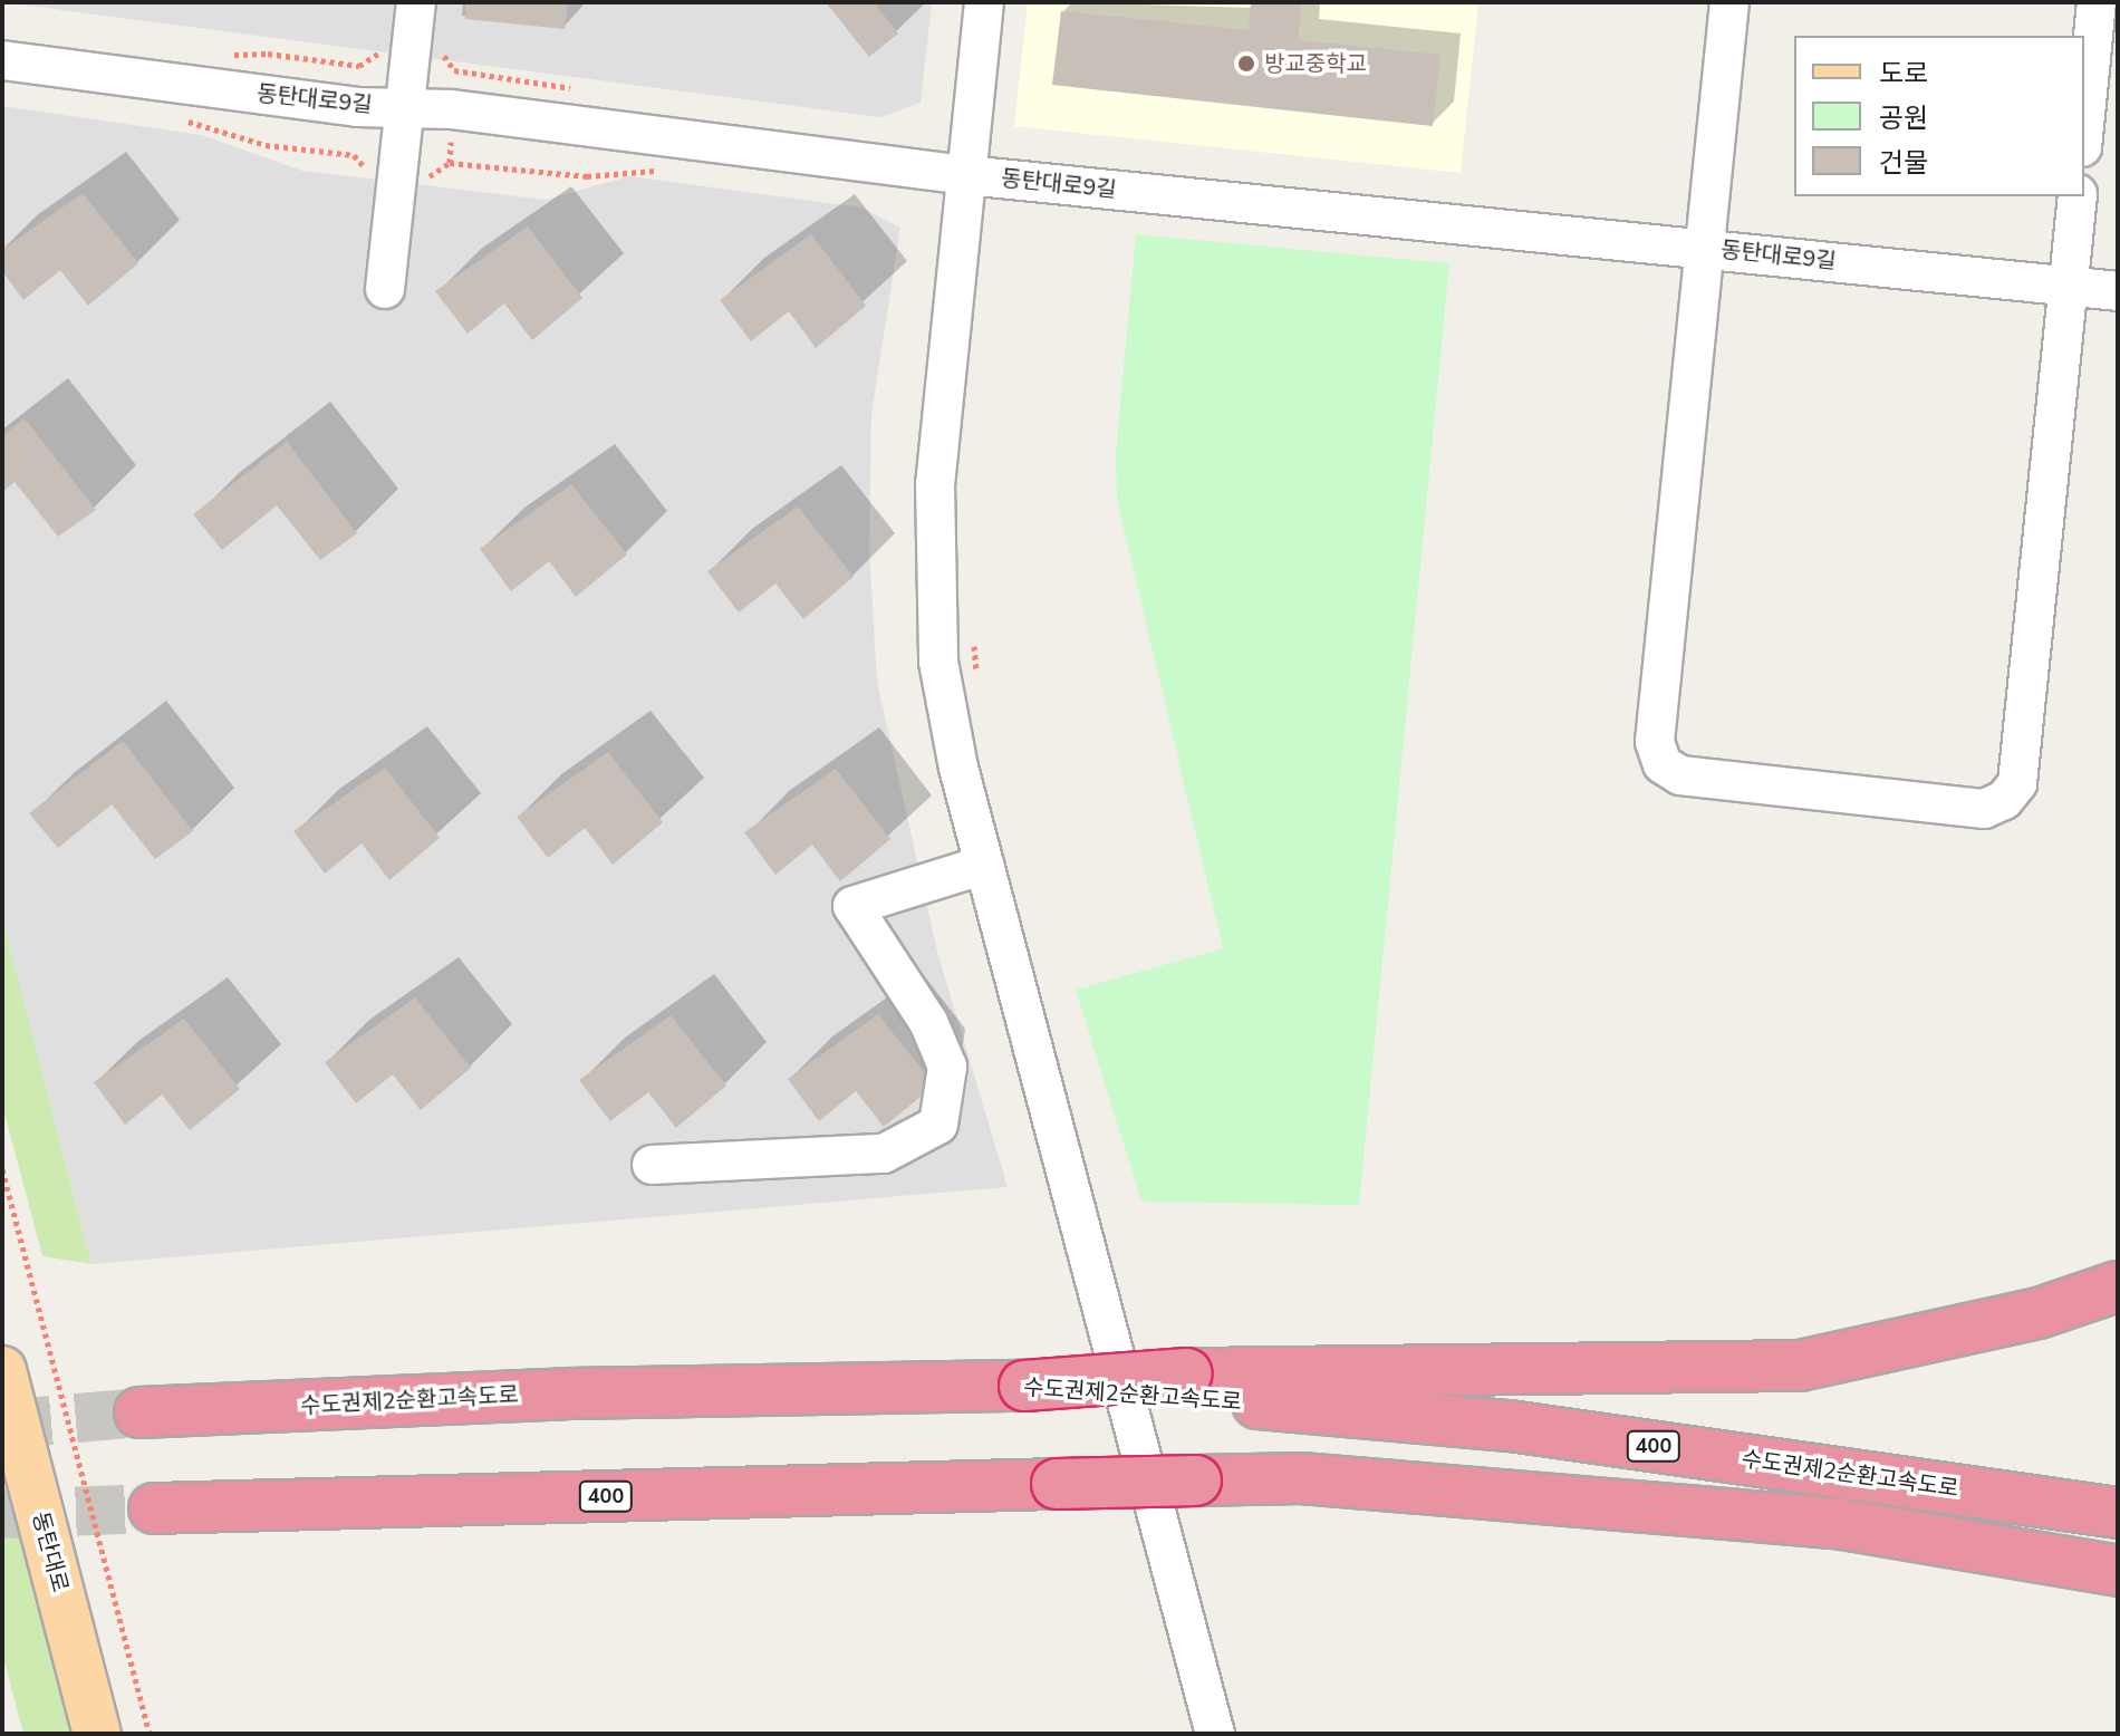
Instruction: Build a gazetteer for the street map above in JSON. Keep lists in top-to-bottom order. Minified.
{"streets":{"highway":["수도권제2순환고속도로","400"],"main road":["동탄대로"],"street":["동탄대로9길"]},"places":["방교중학교"],"legend":["도로","공원","건물"]}
